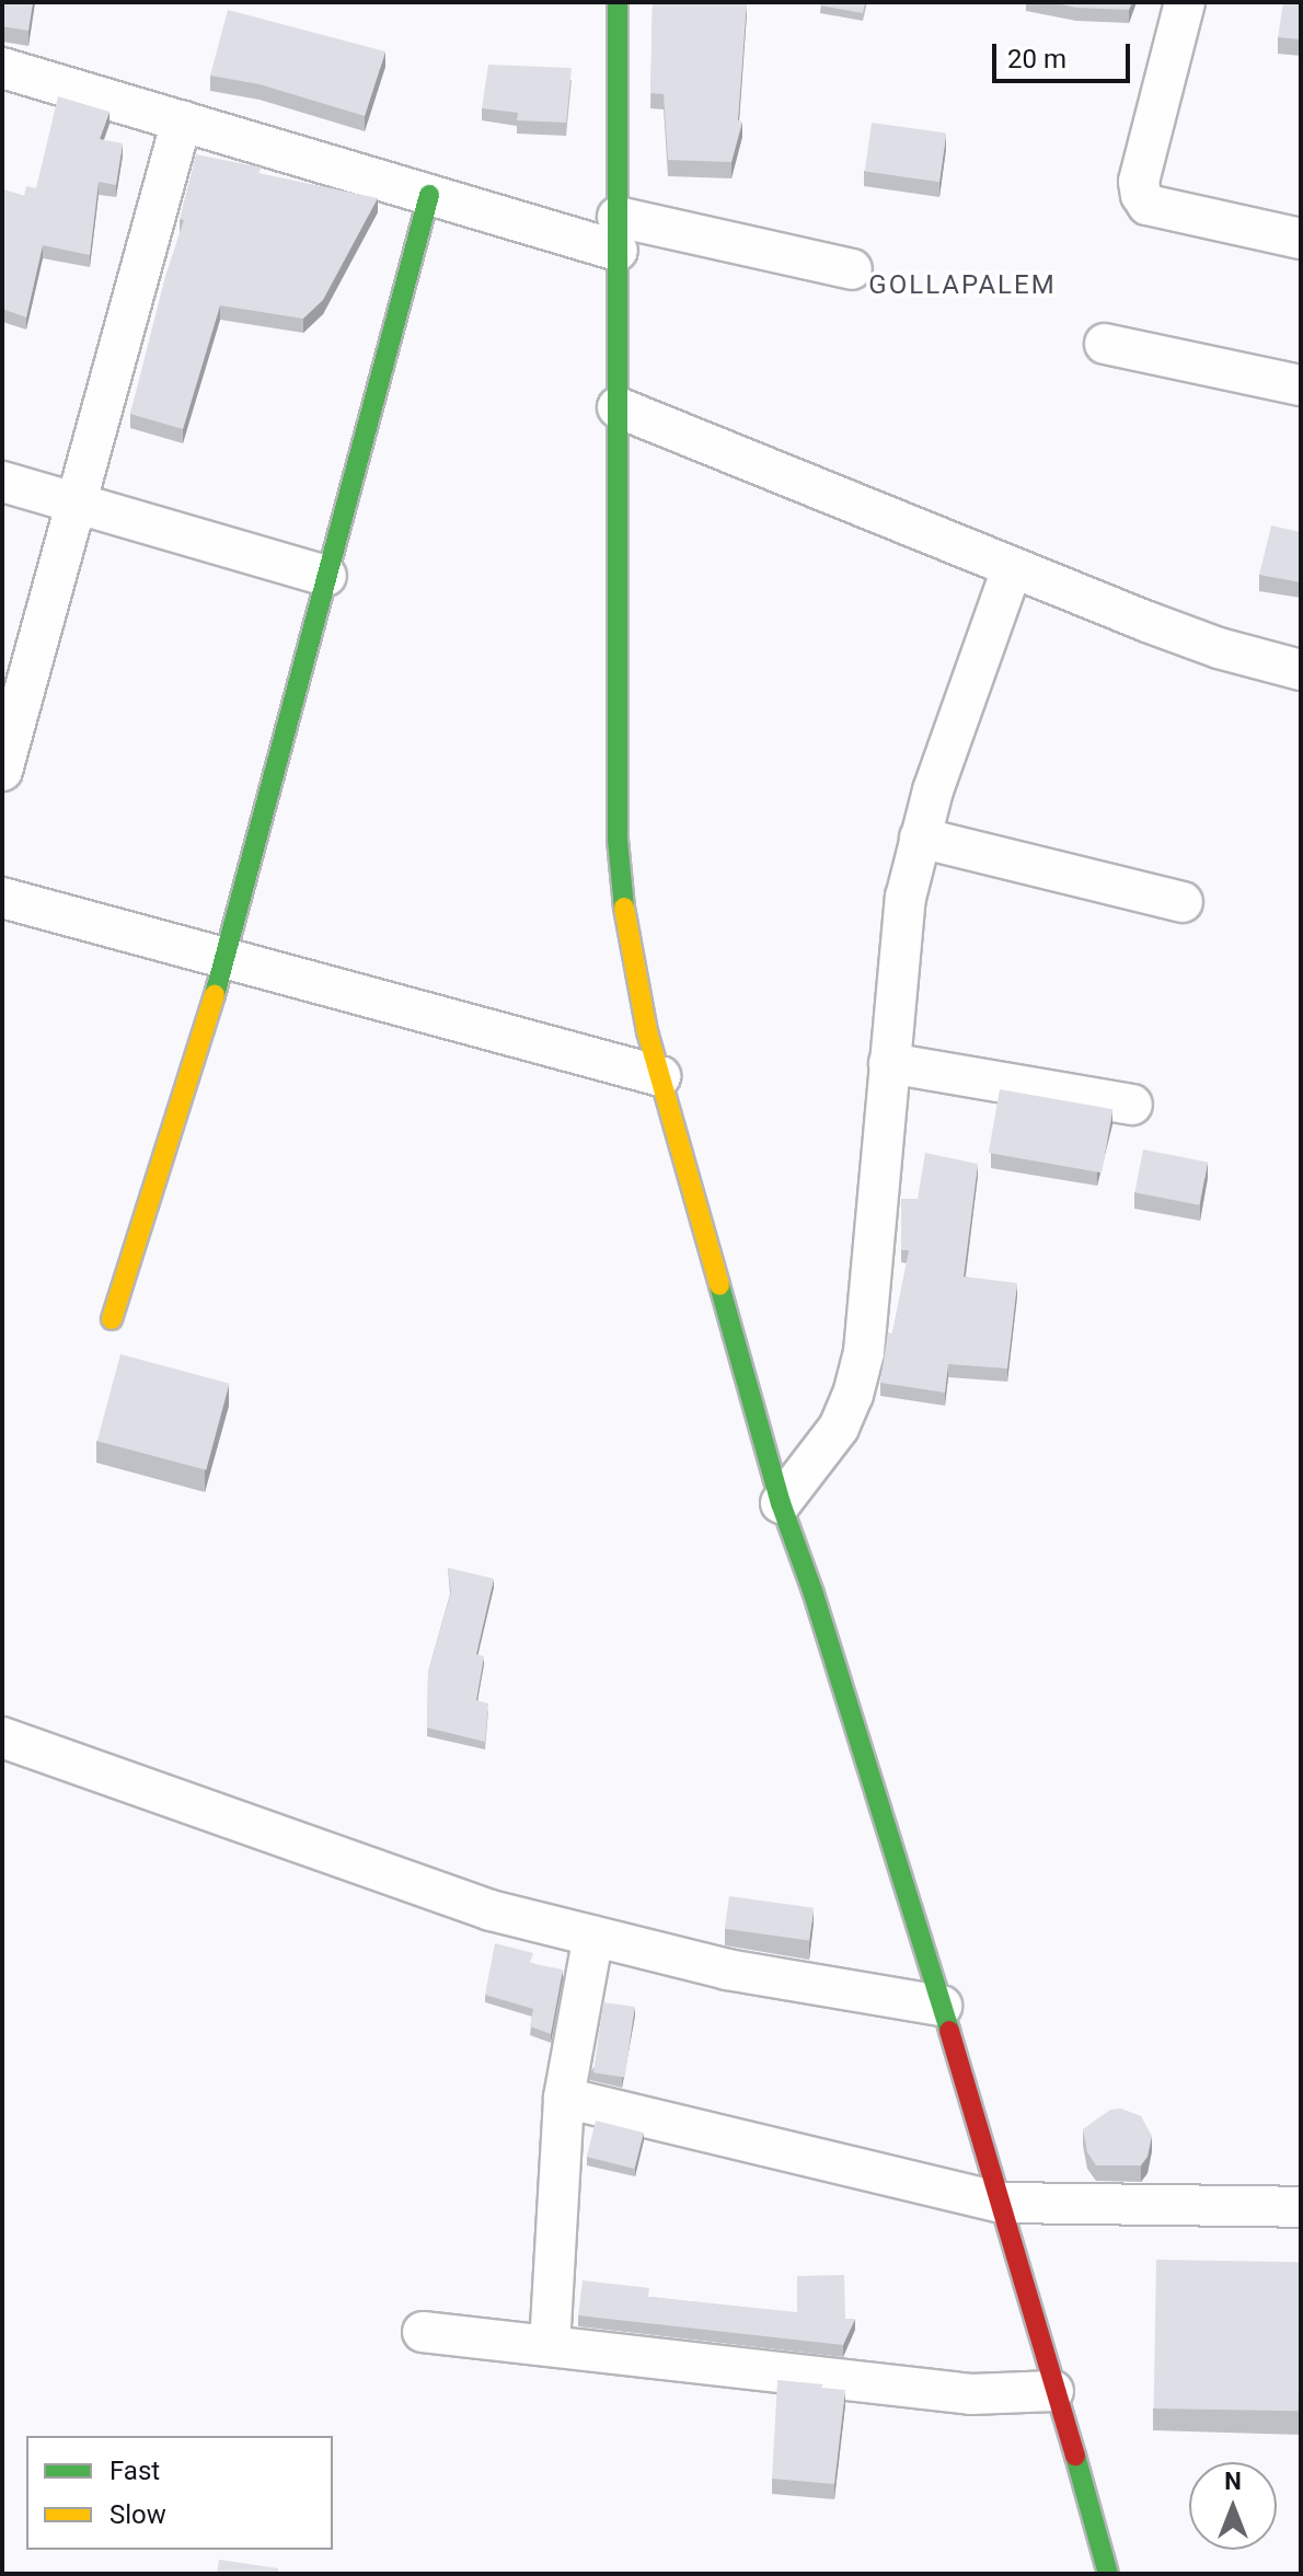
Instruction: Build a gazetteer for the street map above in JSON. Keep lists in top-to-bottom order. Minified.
{"districts":["GOLLAPALEM"],"legend":["Fast","Slow"],"scale_bar":"20 m","north":"top"}
